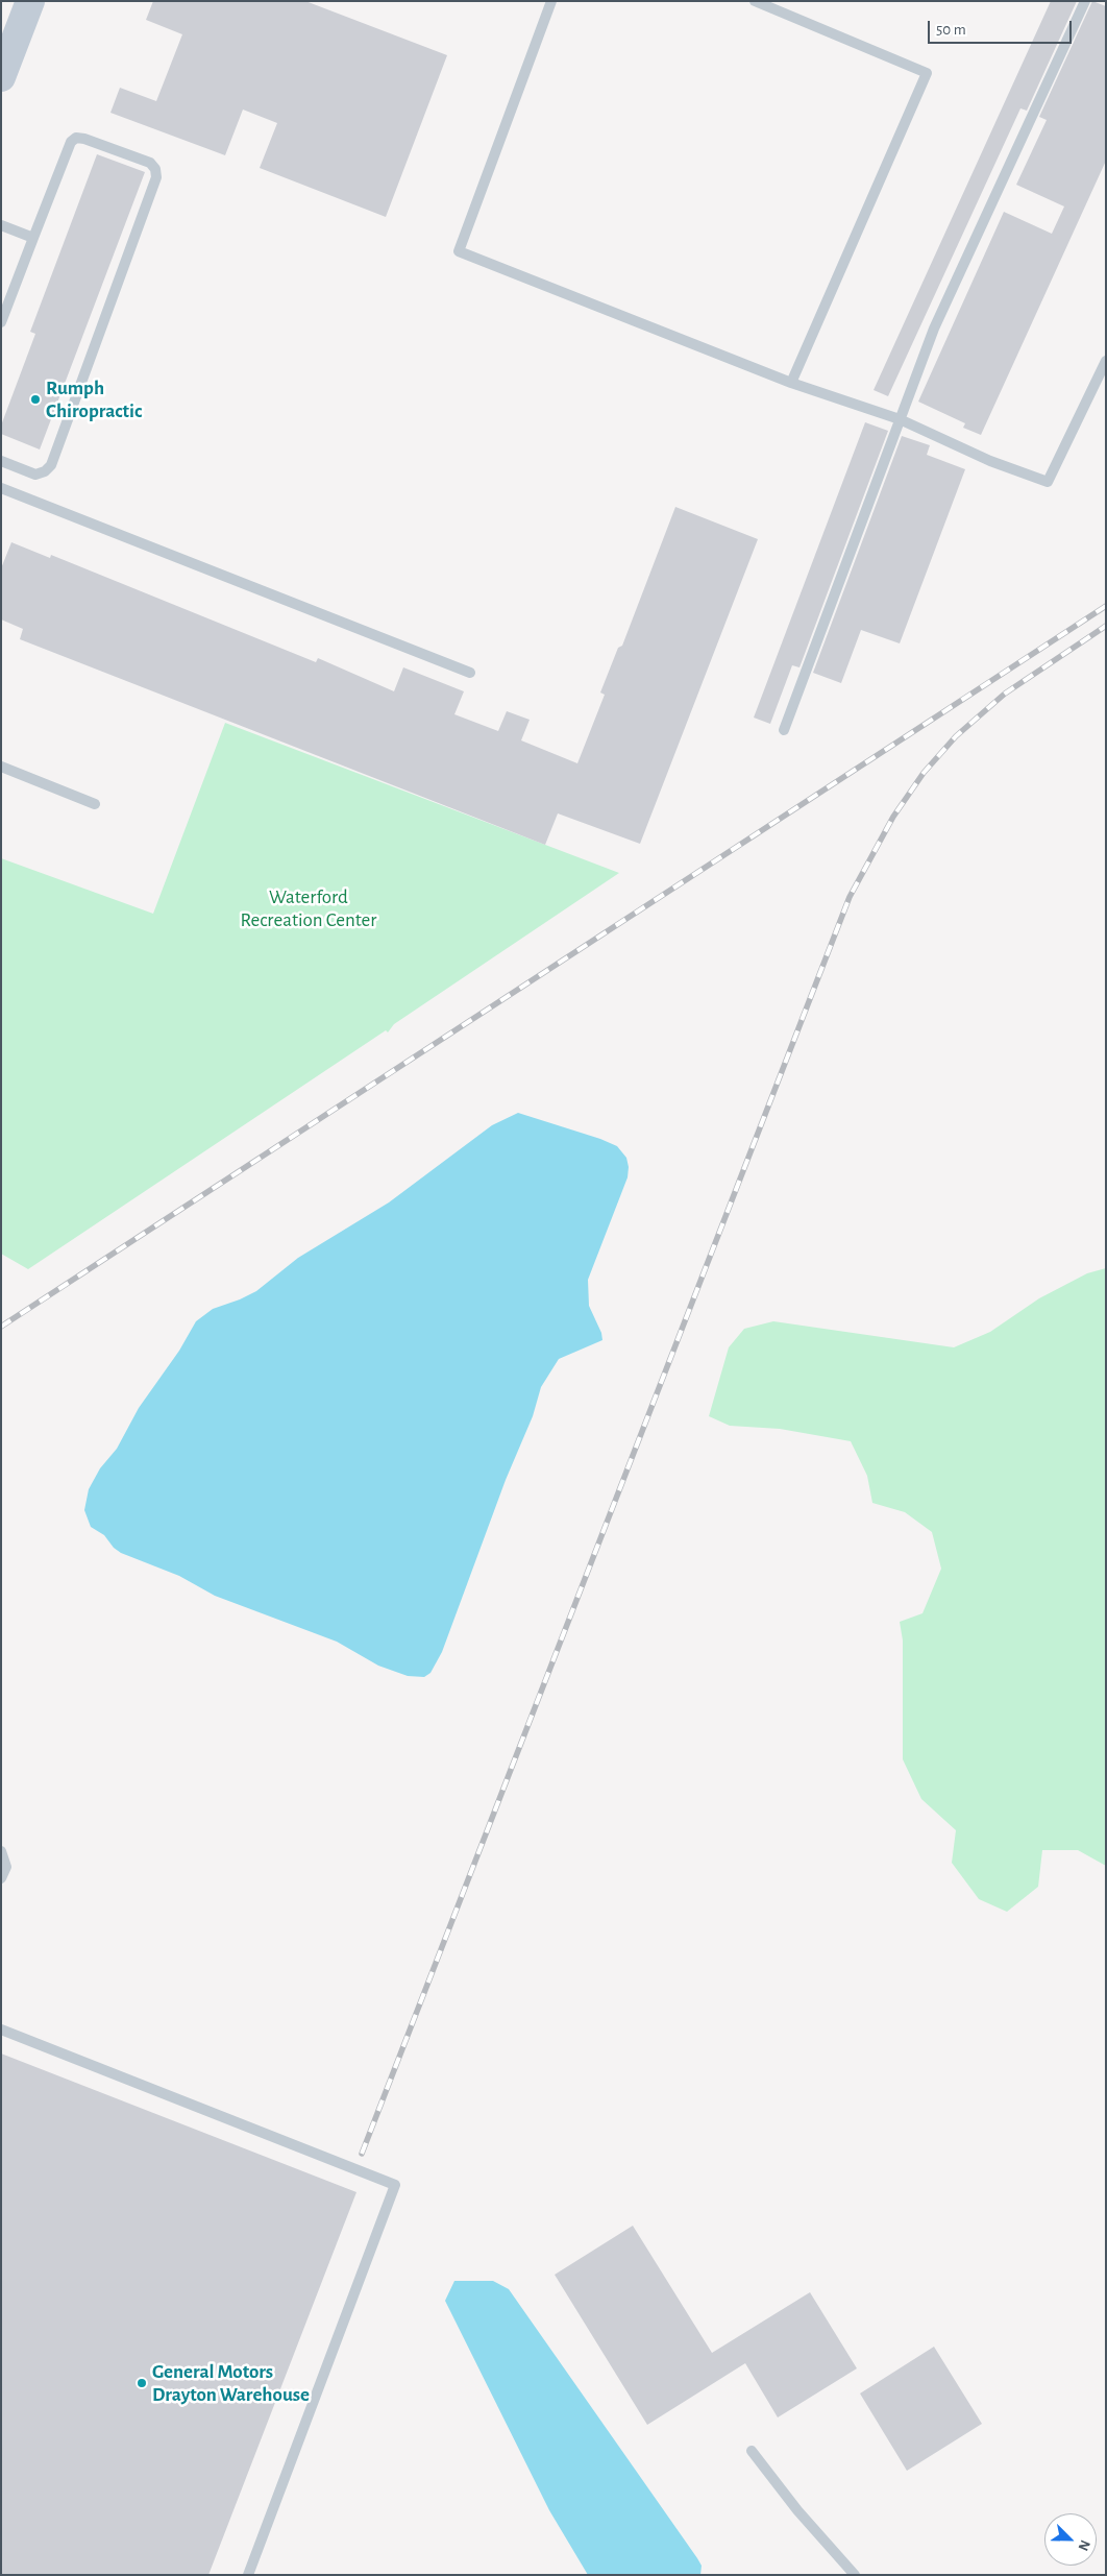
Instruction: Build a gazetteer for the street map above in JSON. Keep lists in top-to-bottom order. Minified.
{"parks":["Waterford Recreation Center"],"places":["Rumph Chiropractic","General Motors Drayton Warehouse"],"scale_bar":"50 m","north":"bottom right"}
